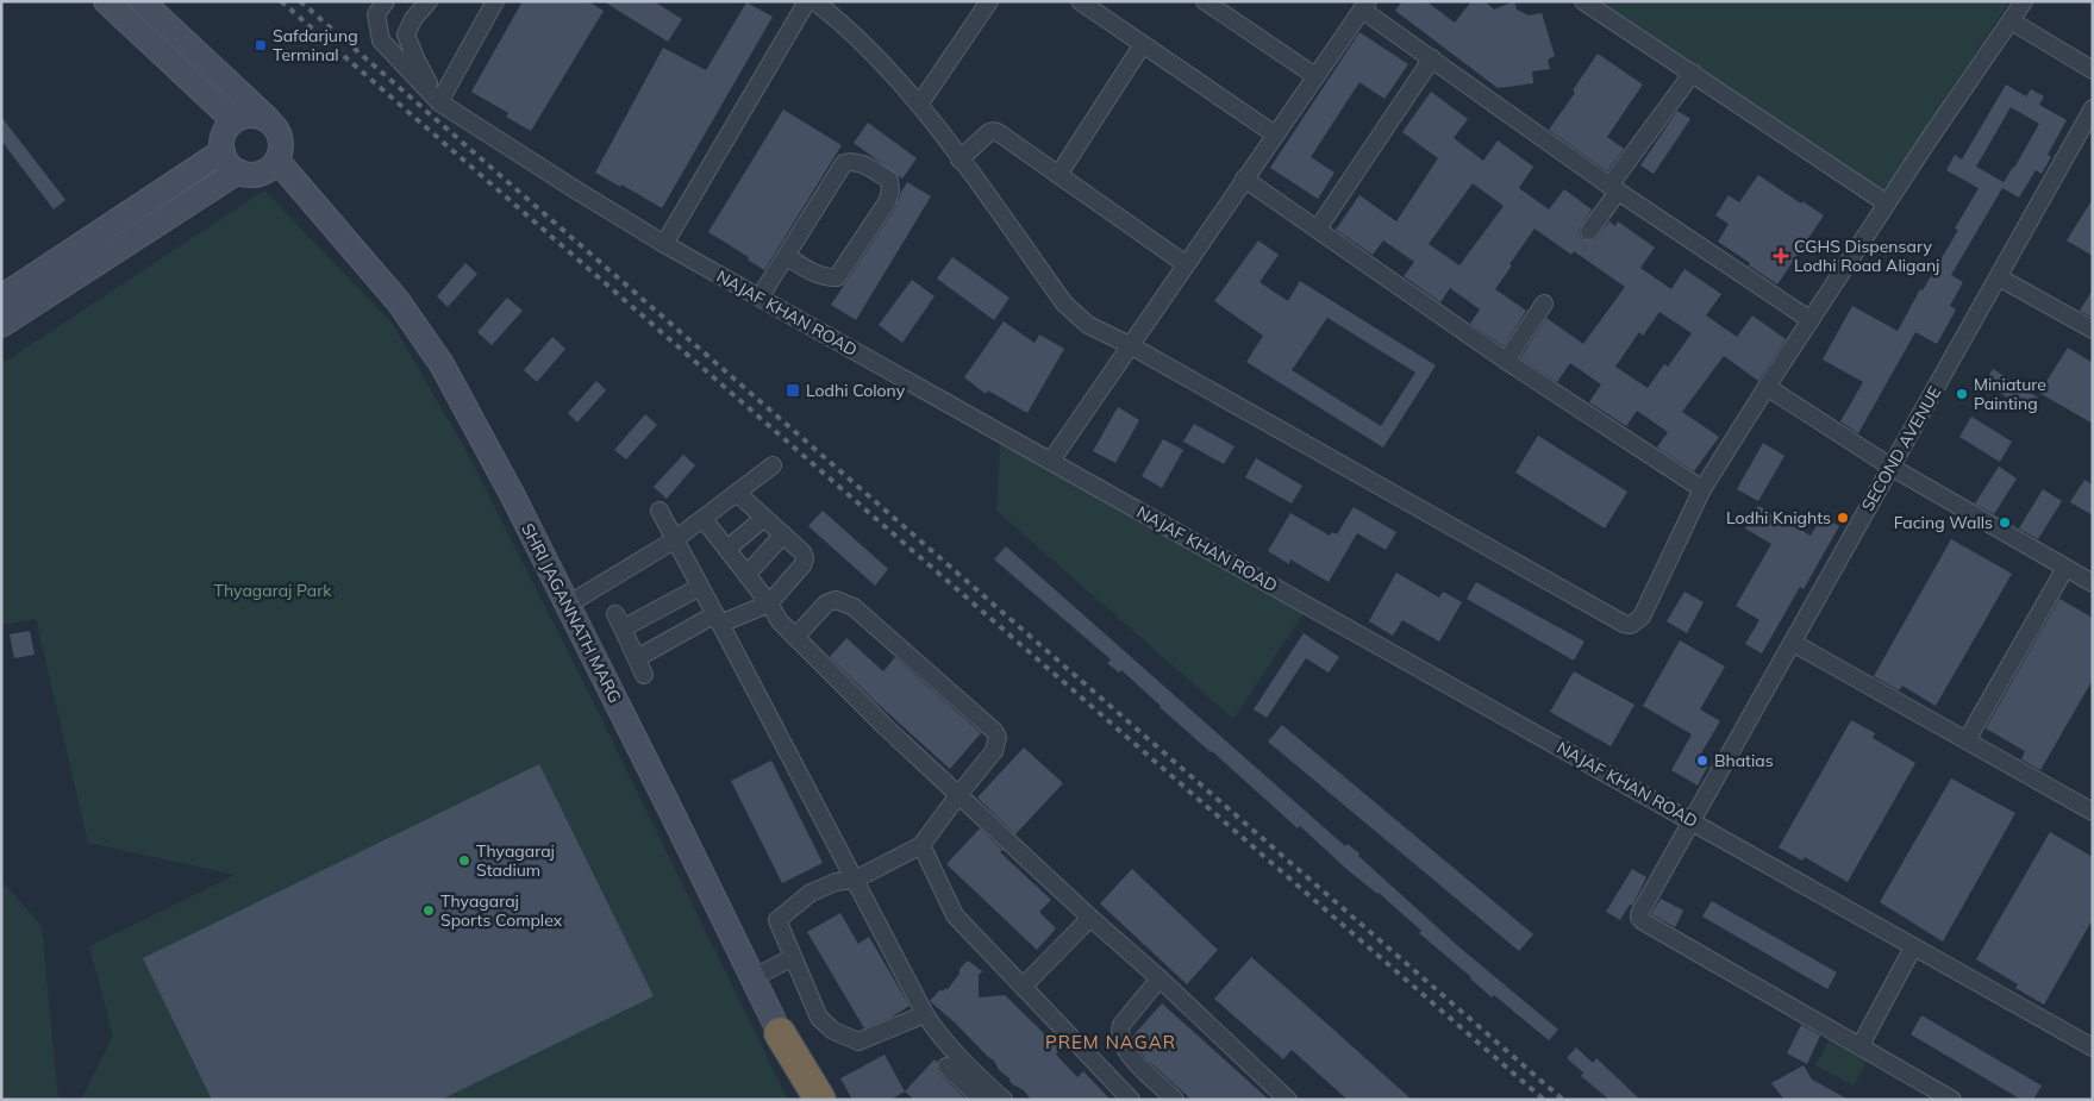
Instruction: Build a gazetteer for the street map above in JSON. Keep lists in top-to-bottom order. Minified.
{"streets":{"street":["NAJAF KHAN ROAD","SECOND AVENUE","SHRI JAGANNATH MARG"]},"crossings":[["NAJAF KHAN ROAD","SECOND AVENUE"]],"districts":["PREM NAGAR"],"parks":["Thyagaraj Park"],"places":{"transit":["Safdarjung Terminal","Lodhi Colony"],"health":["CGHS Dispensary Lodhi Road Aliganj"],"other":["Miniature Painting","Lodhi Knights","Facing Walls","Bhatias","Thyagaraj Stadium","Thyagaraj Sports Complex"]}}
